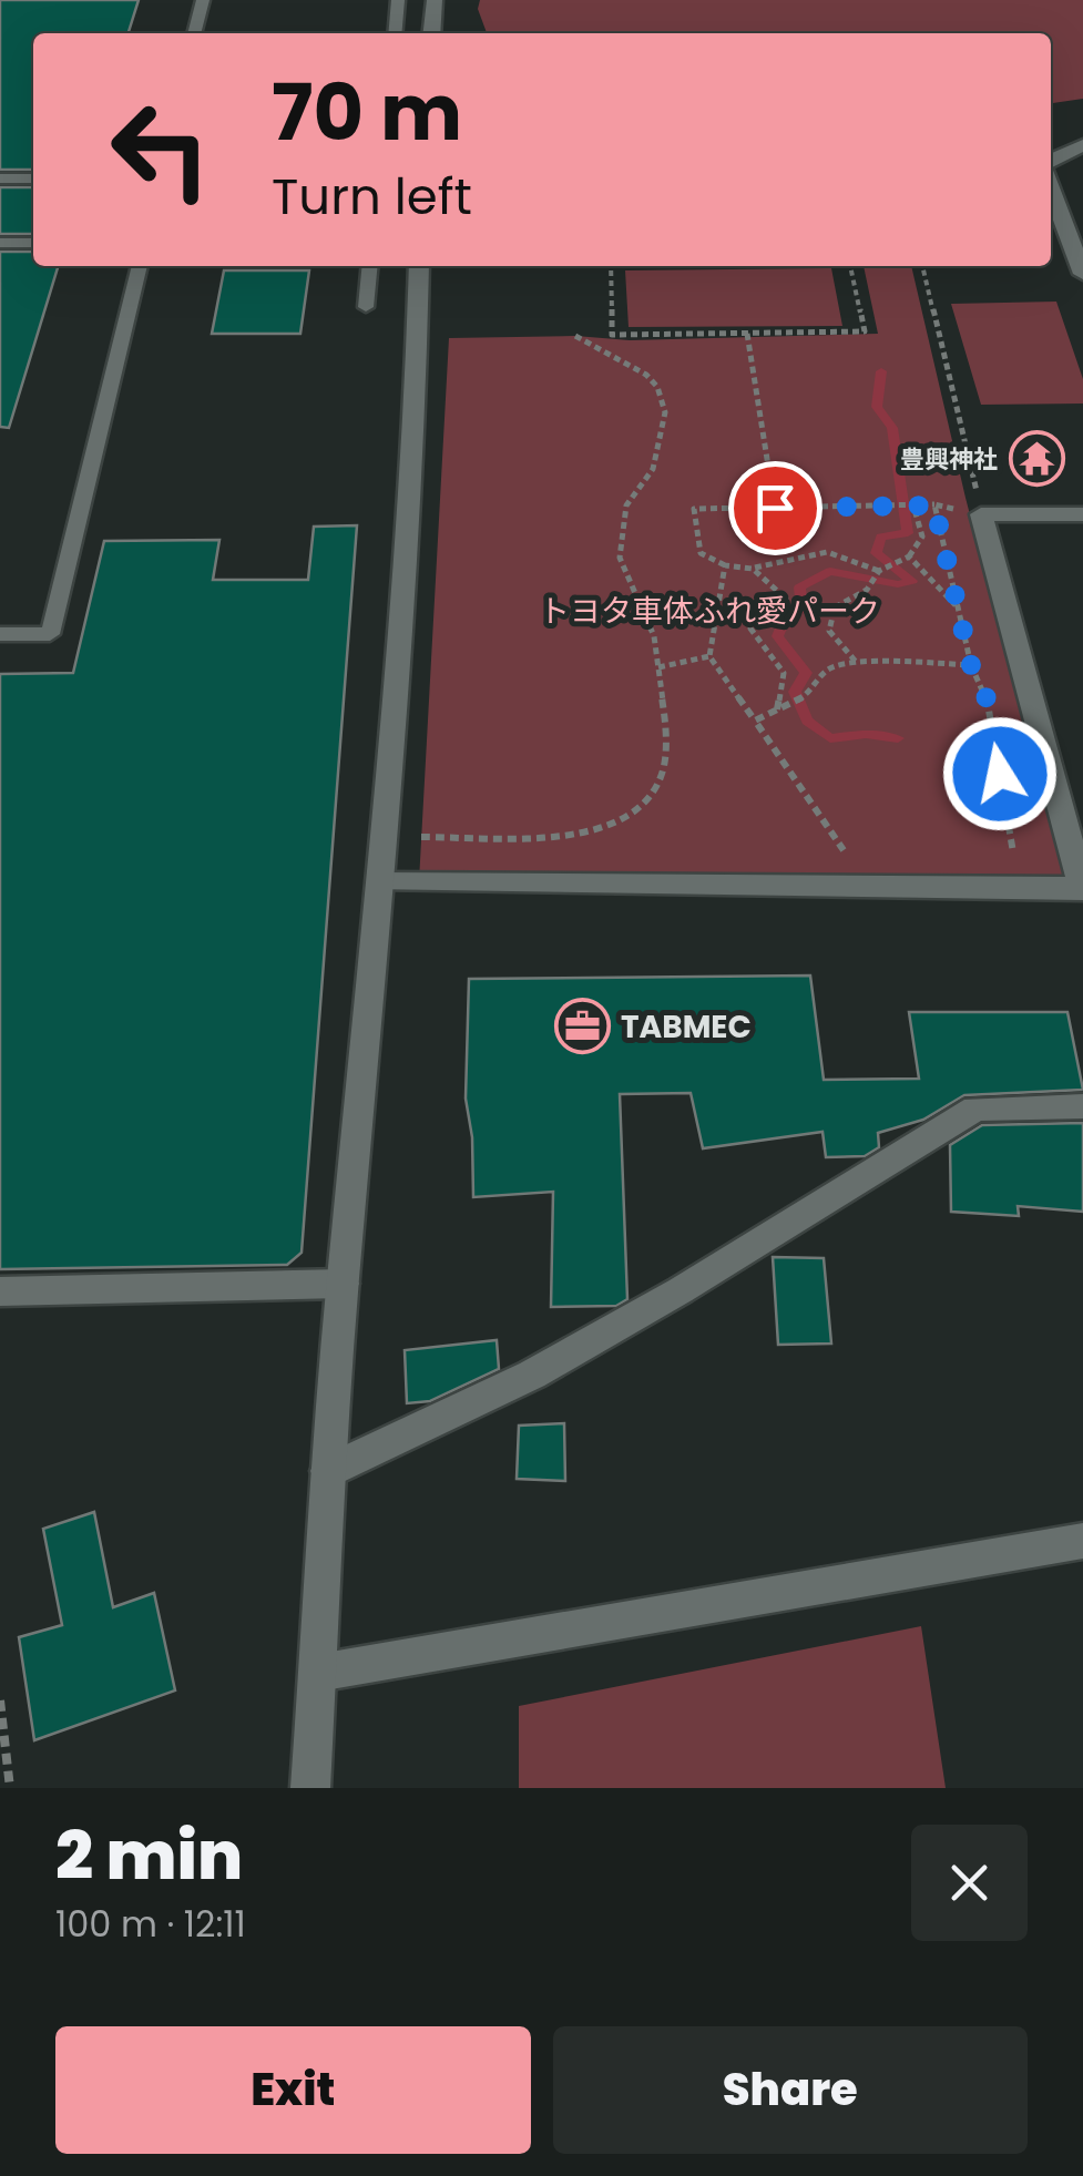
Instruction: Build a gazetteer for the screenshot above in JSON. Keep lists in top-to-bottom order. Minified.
{"parks":["トヨタ車体ふれ愛パーク"],"places":{"temple":["豊興神社"],"office":["TABMEC"]},"page":{"turn":["70 m","Turn left"],"heading":["2 min","100 m · 12:11"],"buttons":["Exit","Share"]}}
